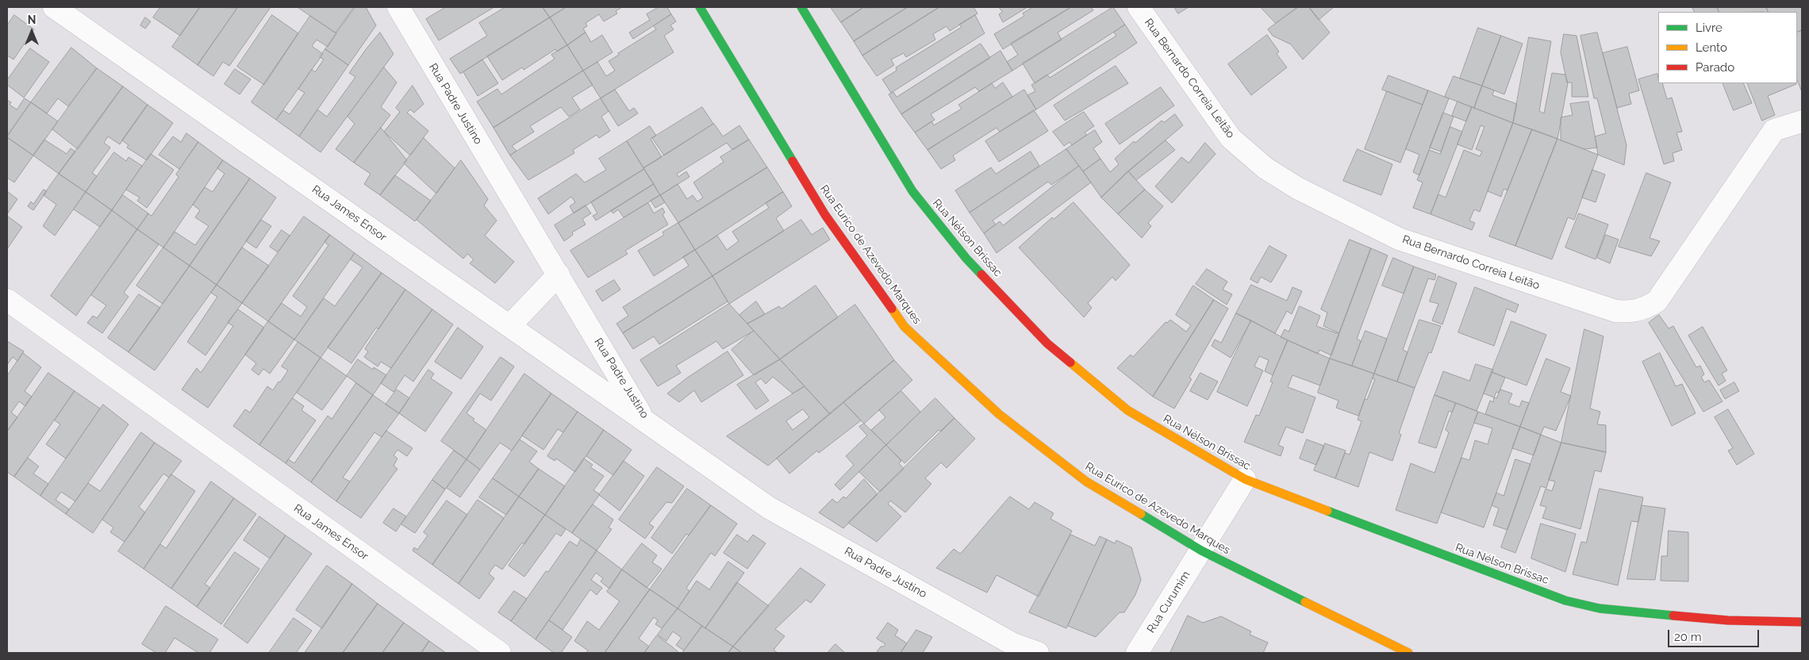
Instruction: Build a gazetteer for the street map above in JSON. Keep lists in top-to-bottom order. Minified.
{"streets":{"street":["Rua Bernardo Correia Leitão","Rua Padre Justino","Rua James Ensor","Rua Nélson Brissac","Rua Eurico de Azevedo Marques","Rua Curumim"]},"crossings":[["Rua Padre Justino","Rua James Ensor"],["Rua Nélson Brissac","Rua Curumim"],["Rua Eurico de Azevedo Marques","Rua Curumim"]],"legend":["Livre","Lento","Parado"],"scale_bar":"20 m","north":"top"}
